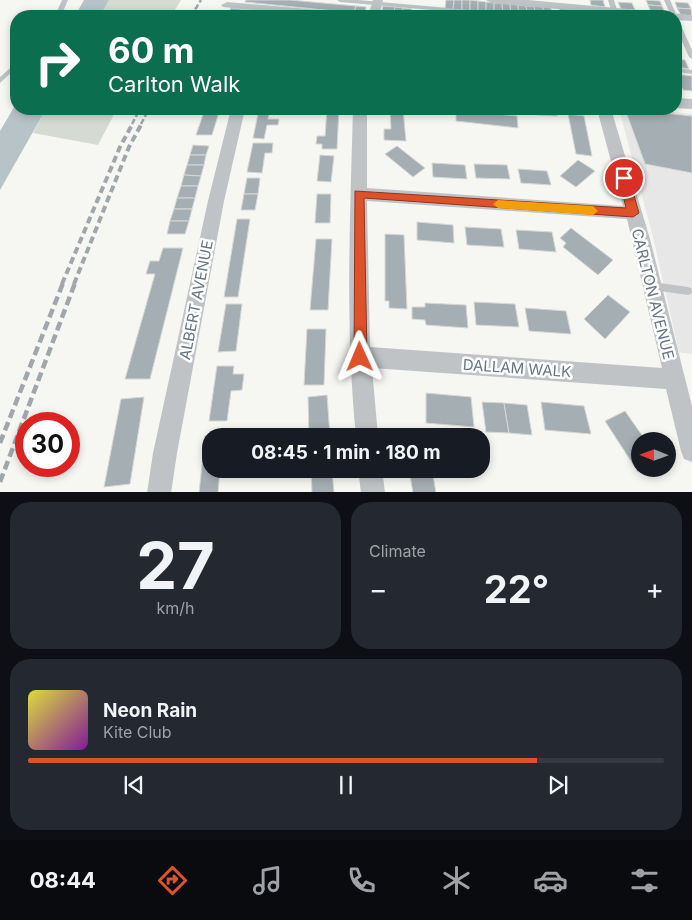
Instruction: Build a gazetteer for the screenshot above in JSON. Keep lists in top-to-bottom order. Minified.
{"streets":{"street":["CARLTON AVENUE","ALBERT AVENUE","DALLAM WALK"]},"crossings":[["CARLTON AVENUE","DALLAM WALK"]],"north":"left","page":{"turn":["60 m","Carlton Walk"],"limit":"30","trip":"08:45 · 1 min · 180 m","tile":[["27","km/h"],"Climate"],"heat":["−","22°","+"],"song":["Neon Rain","Kite Club"],"tabs":"08:44"}}
